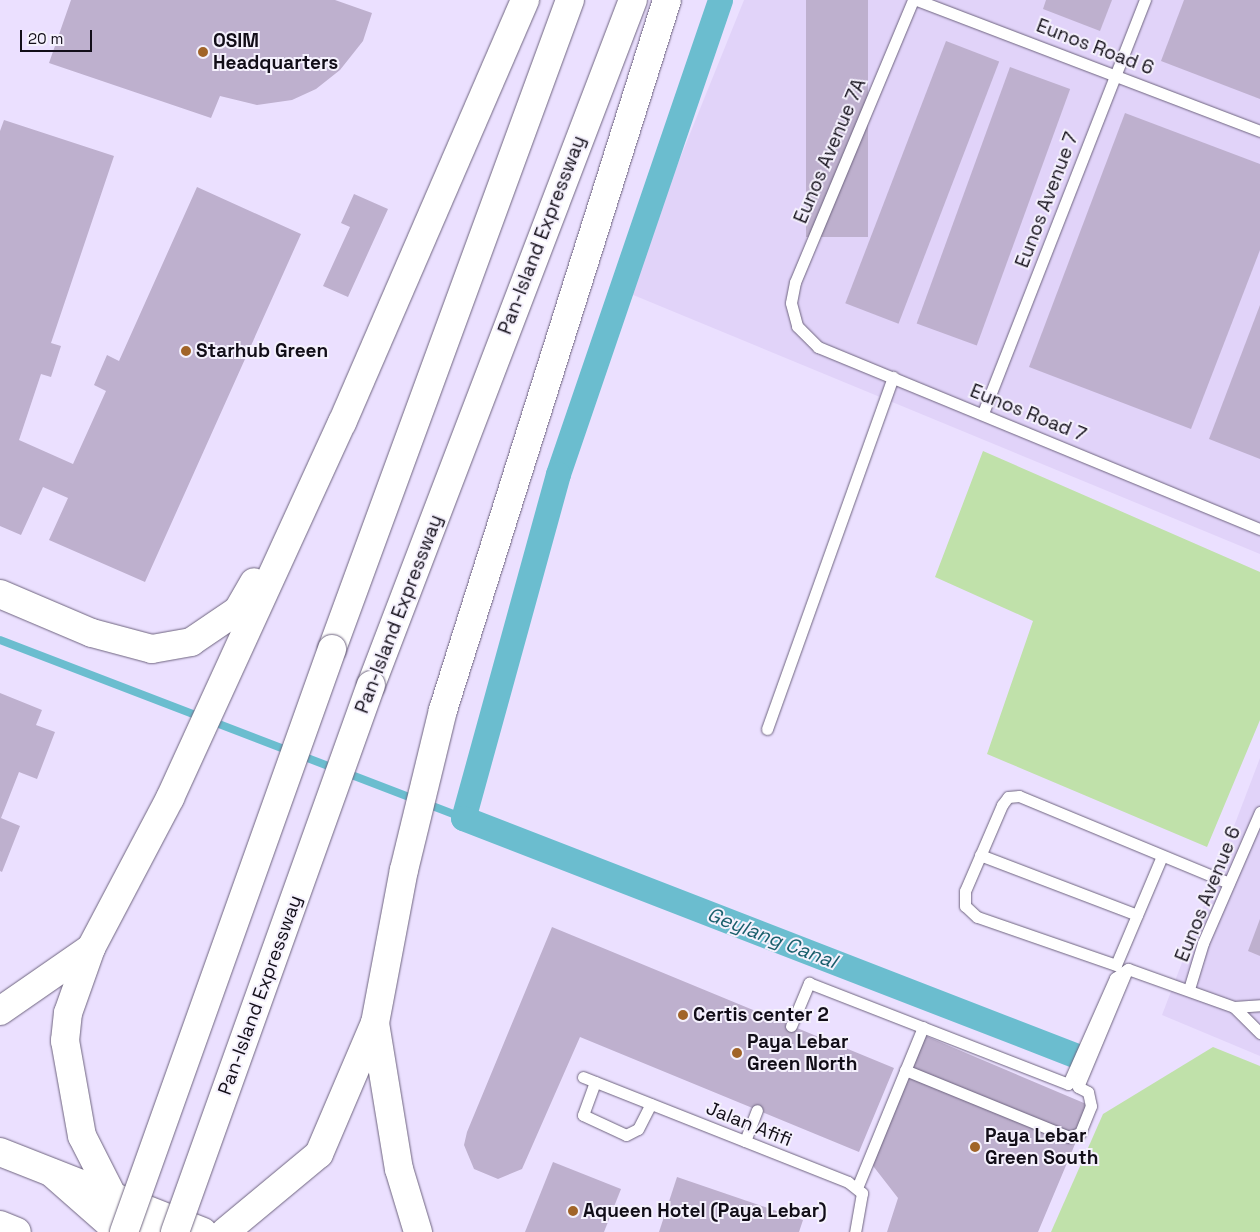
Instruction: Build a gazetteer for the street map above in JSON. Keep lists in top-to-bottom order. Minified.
{"streets":{"main road":["Pan-Island Expressway"],"lane":["Eunos Road 6","Eunos Avenue 7A","Eunos Avenue 7","Eunos Road 7","Eunos Avenue 6","Jalan Afifi"]},"crossings":[["Eunos Road 6","Eunos Avenue 7"],["Eunos Avenue 7A","Eunos Road 7"],["Eunos Avenue 7","Eunos Road 7"]],"water":["Geylang Canal"],"places":["OSIM Headquarters","Starhub Green","Certis center 2","Paya Lebar Green North","Paya Lebar Green South","Aqueen Hotel (Paya Lebar)"],"scale_bar":"20 m"}
